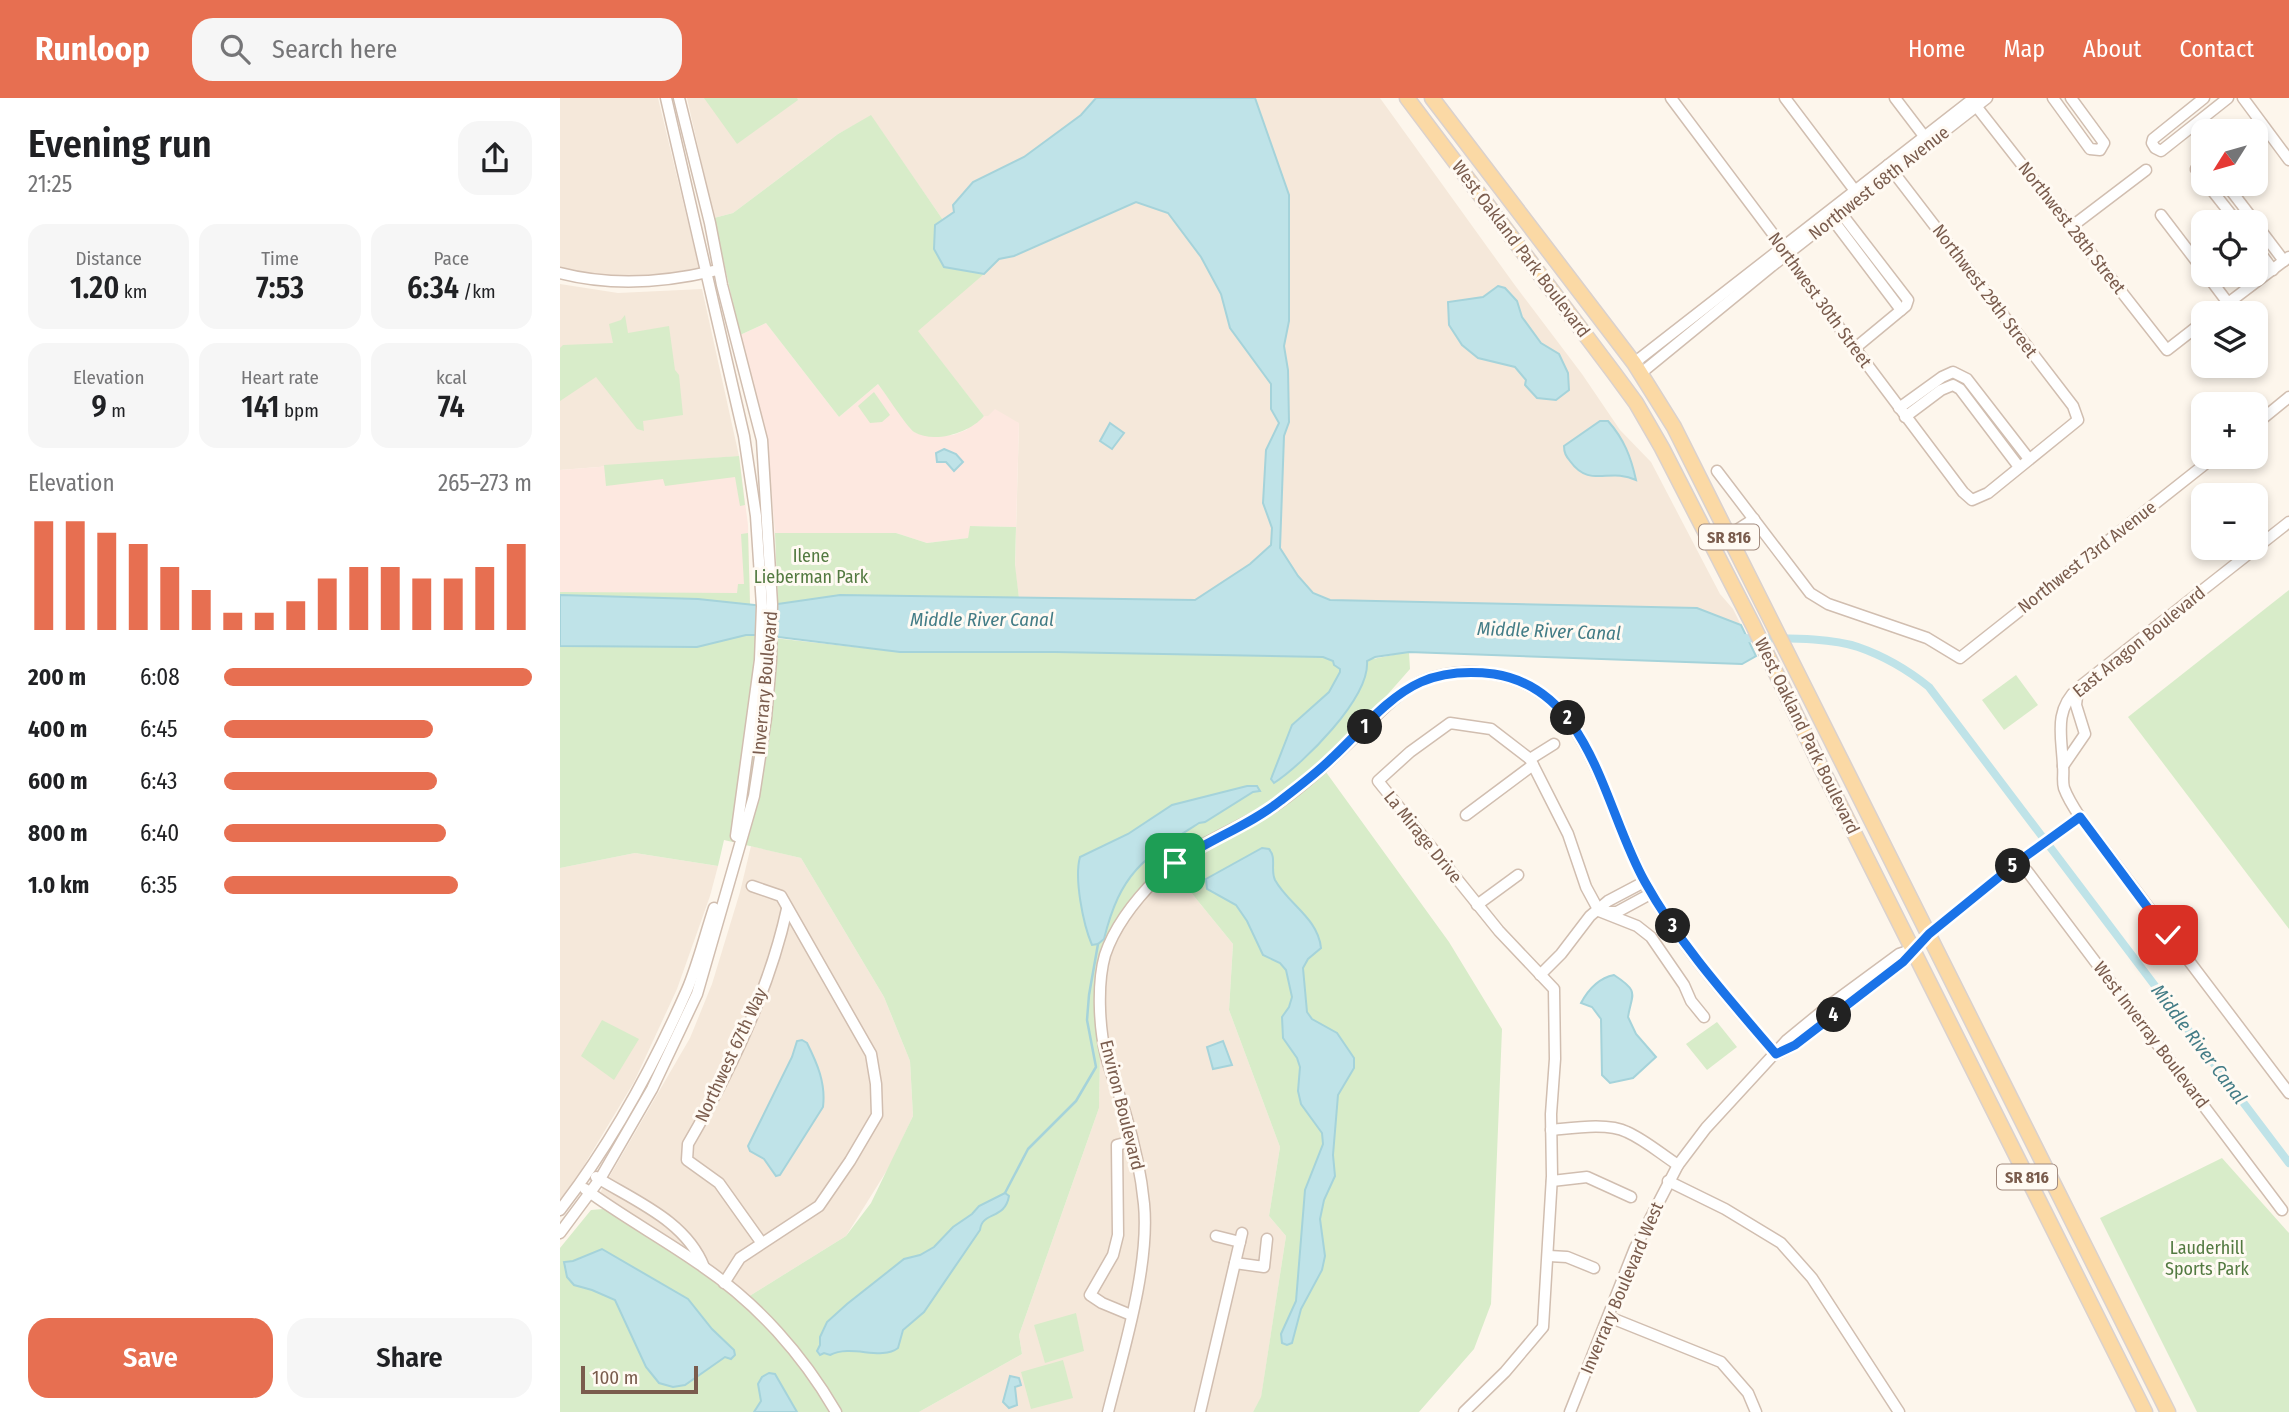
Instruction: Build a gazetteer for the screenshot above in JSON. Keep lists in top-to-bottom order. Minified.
{"streets":{"main road":["West Oakland Park Boulevard","SR 816"],"street":["Northwest 68th Avenue","Northwest 28th Street","Northwest 29th Street","Northwest 30th Street","Northwest 73rd Avenue","East Aragon Boulevard","Inverrary Boulevard","La Mirage Drive","West Inverray Boulevard","Northwest 67th Way","Environ Boulevard","Inverrary Boulevard West"]},"crossings":[["Northwest 68th Avenue","Northwest 28th Street"],["Northwest 68th Avenue","West Oakland Park Boulevard"],["Northwest 68th Avenue","Northwest 29th Street"],["Northwest 68th Avenue","Northwest 30th Street"],["West Oakland Park Boulevard","Inverrary Boulevard West"],["East Aragon Boulevard","Inverrary Boulevard West"],["West Inverray Boulevard","Inverrary Boulevard West"],["Environ Boulevard","Inverrary Boulevard West"]],"water":["Middle River Canal"],"parks":["Ilene Lieberman Park","Lauderhill Sports Park"],"scale_bar":"100 m","north":"bottom left","page":{"header":"Runloop","search":"Search here","nav":["Home","Map","About","Contact"],"heading":["Evening run","21:25"],"map_buttons":["+","−"],"stats":[["Distance","1.20 km"],["Time","7:53"],["Pace","6:34 /km"],["Elevation","9 m"],["Heart rate","141 bpm"],["kcal","74"]],"chart":["Elevation","265–273 m"],"list":[{"name":"200 m","note":"6:08"},{"name":"400 m","note":"6:45"},{"name":"600 m","note":"6:43"},{"name":"800 m","note":"6:40"},{"name":"1.0 km","note":"6:35"}],"pins":["2","1","5","3","4"],"buttons":["Save","Share"],"scale":"100 m"}}
